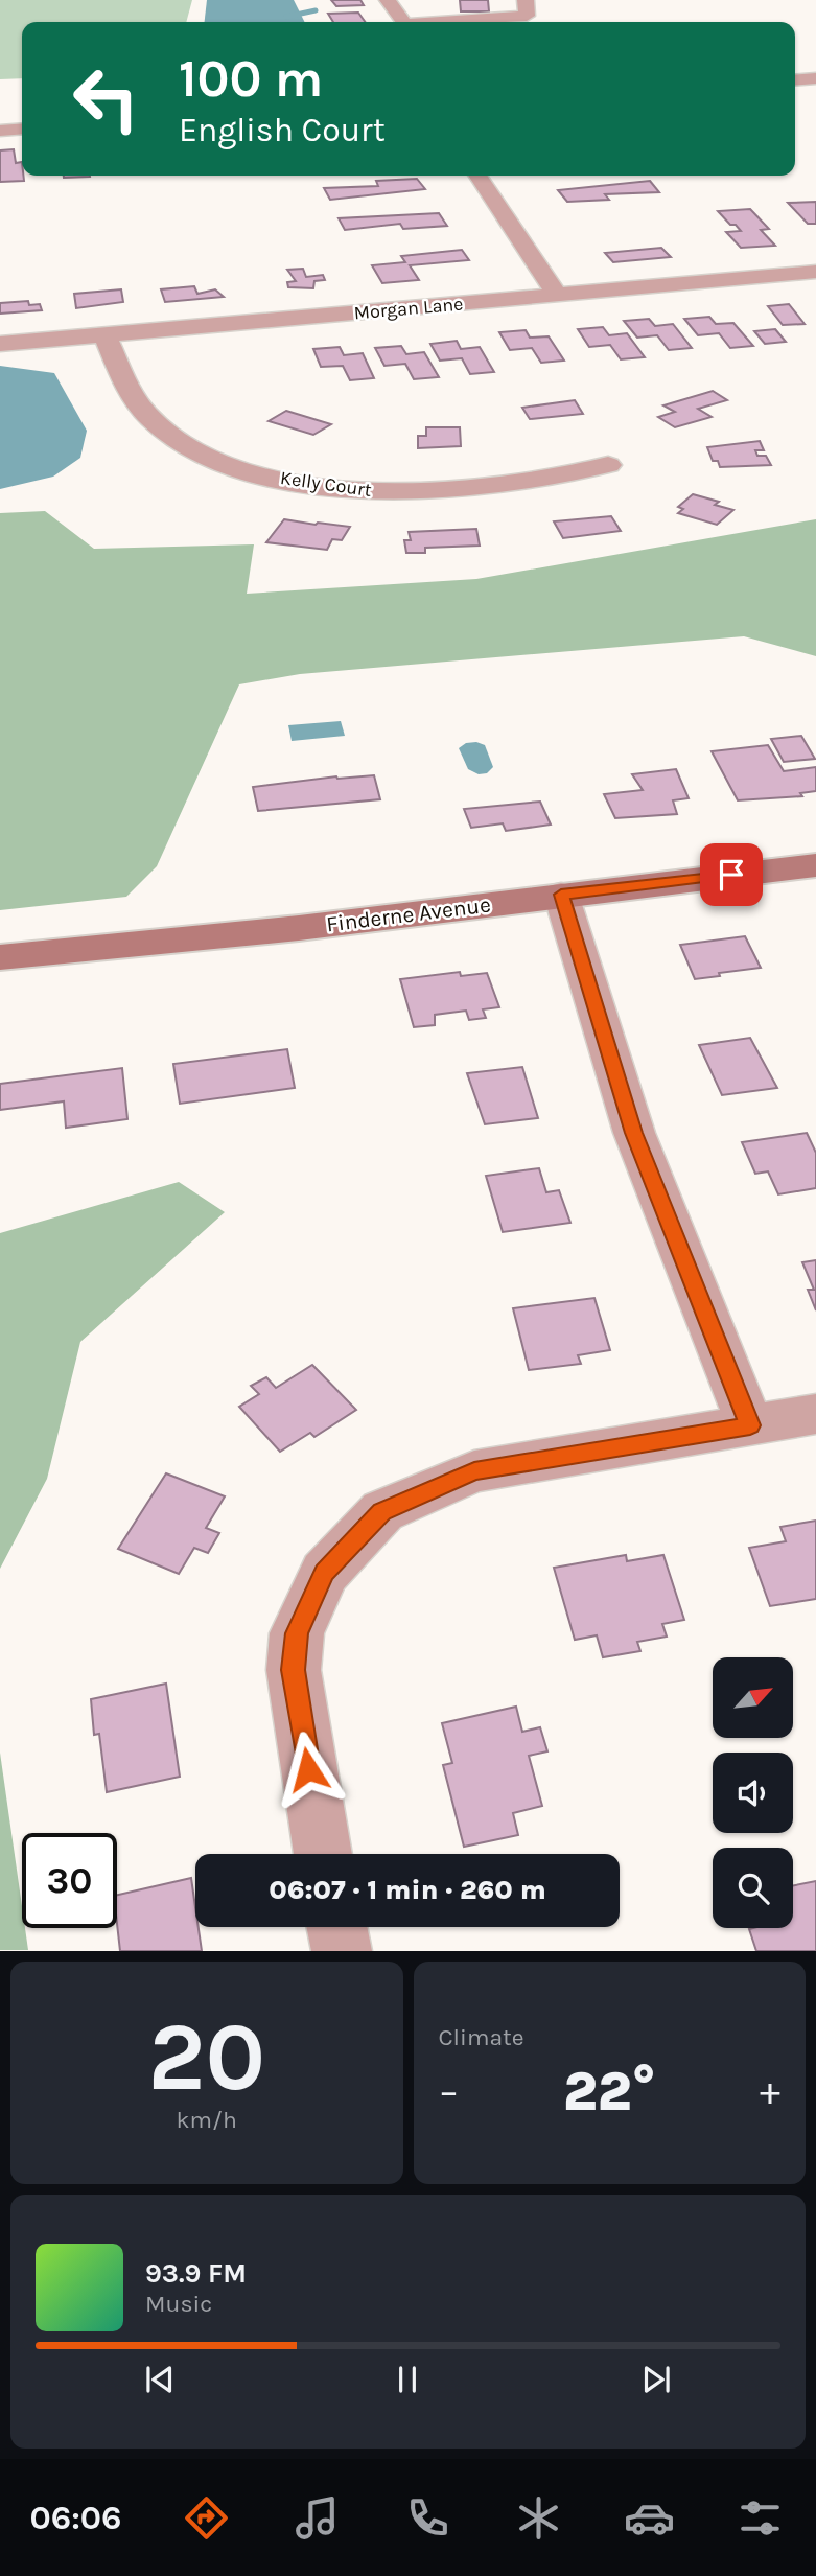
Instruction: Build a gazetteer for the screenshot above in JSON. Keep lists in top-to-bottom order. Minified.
{"streets":{"main road":["Finderne Avenue"],"street":["Morgan Lane","Kelly Court"]},"crossings":[["Morgan Lane","Kelly Court"]],"north":"top right","page":{"turn":["100 m","English Court"],"limit":"30","trip":"06:07 · 1 min · 260 m","tile":[["20","km/h"],"Climate"],"heat":["−","22°","+"],"song":["93.9 FM","Music"],"tabs":"06:06"}}
